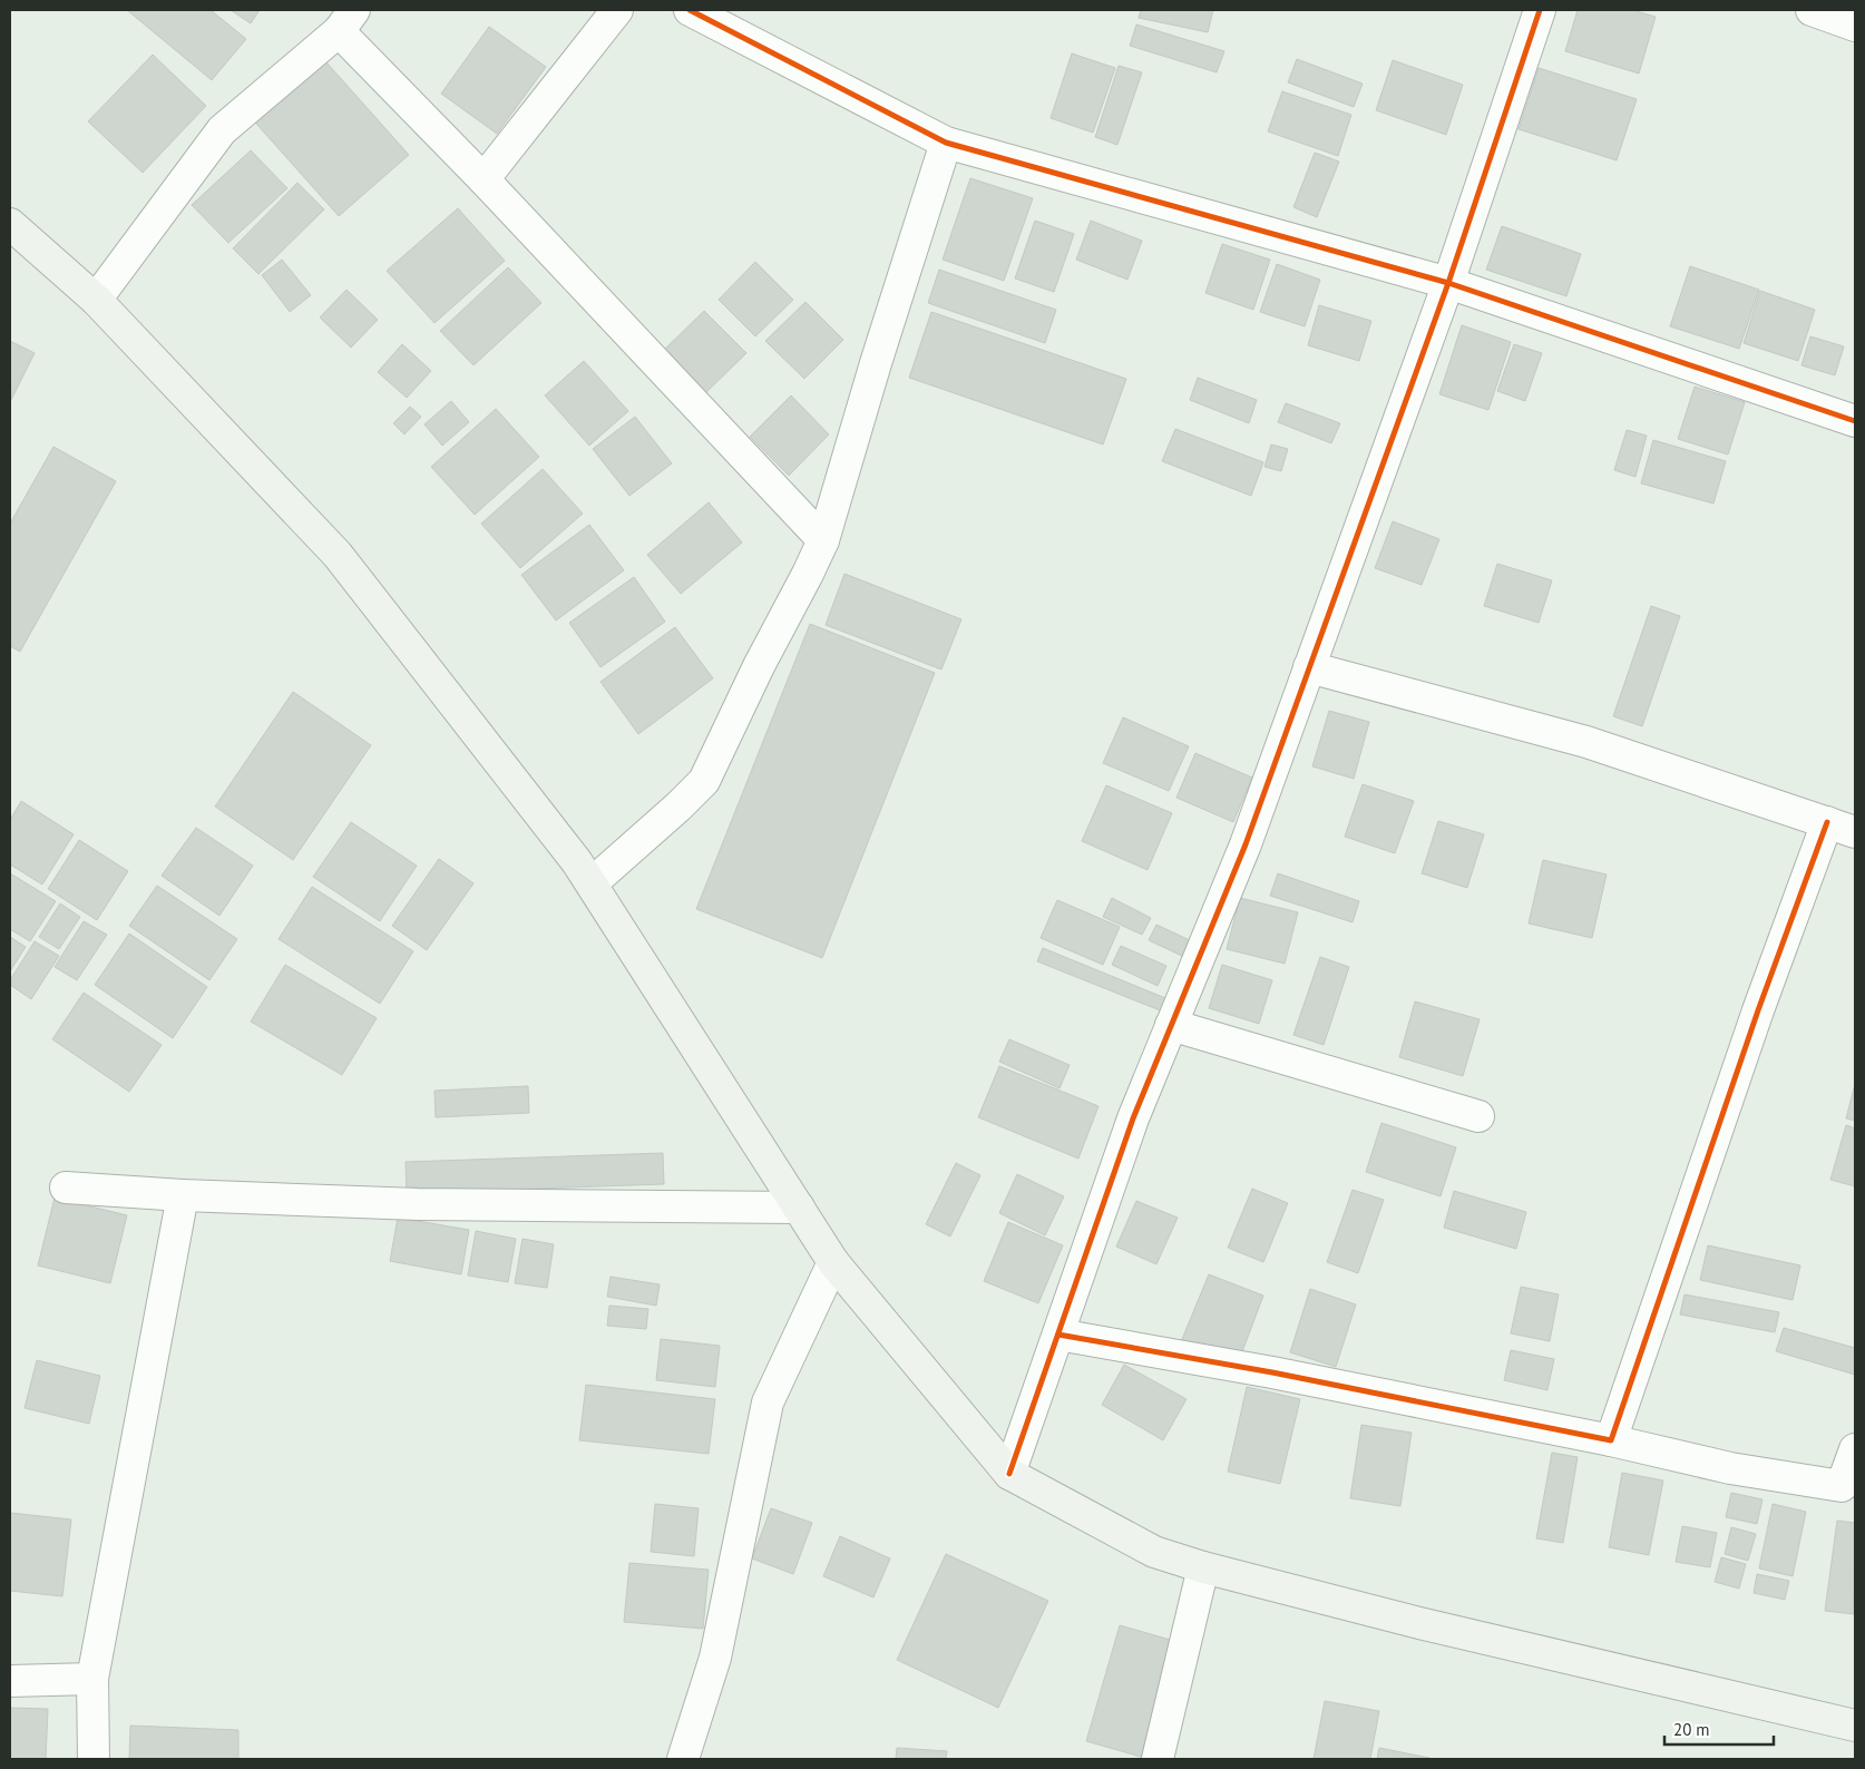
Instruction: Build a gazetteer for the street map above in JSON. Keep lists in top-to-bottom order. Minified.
{"scale_bar":"20 m"}
